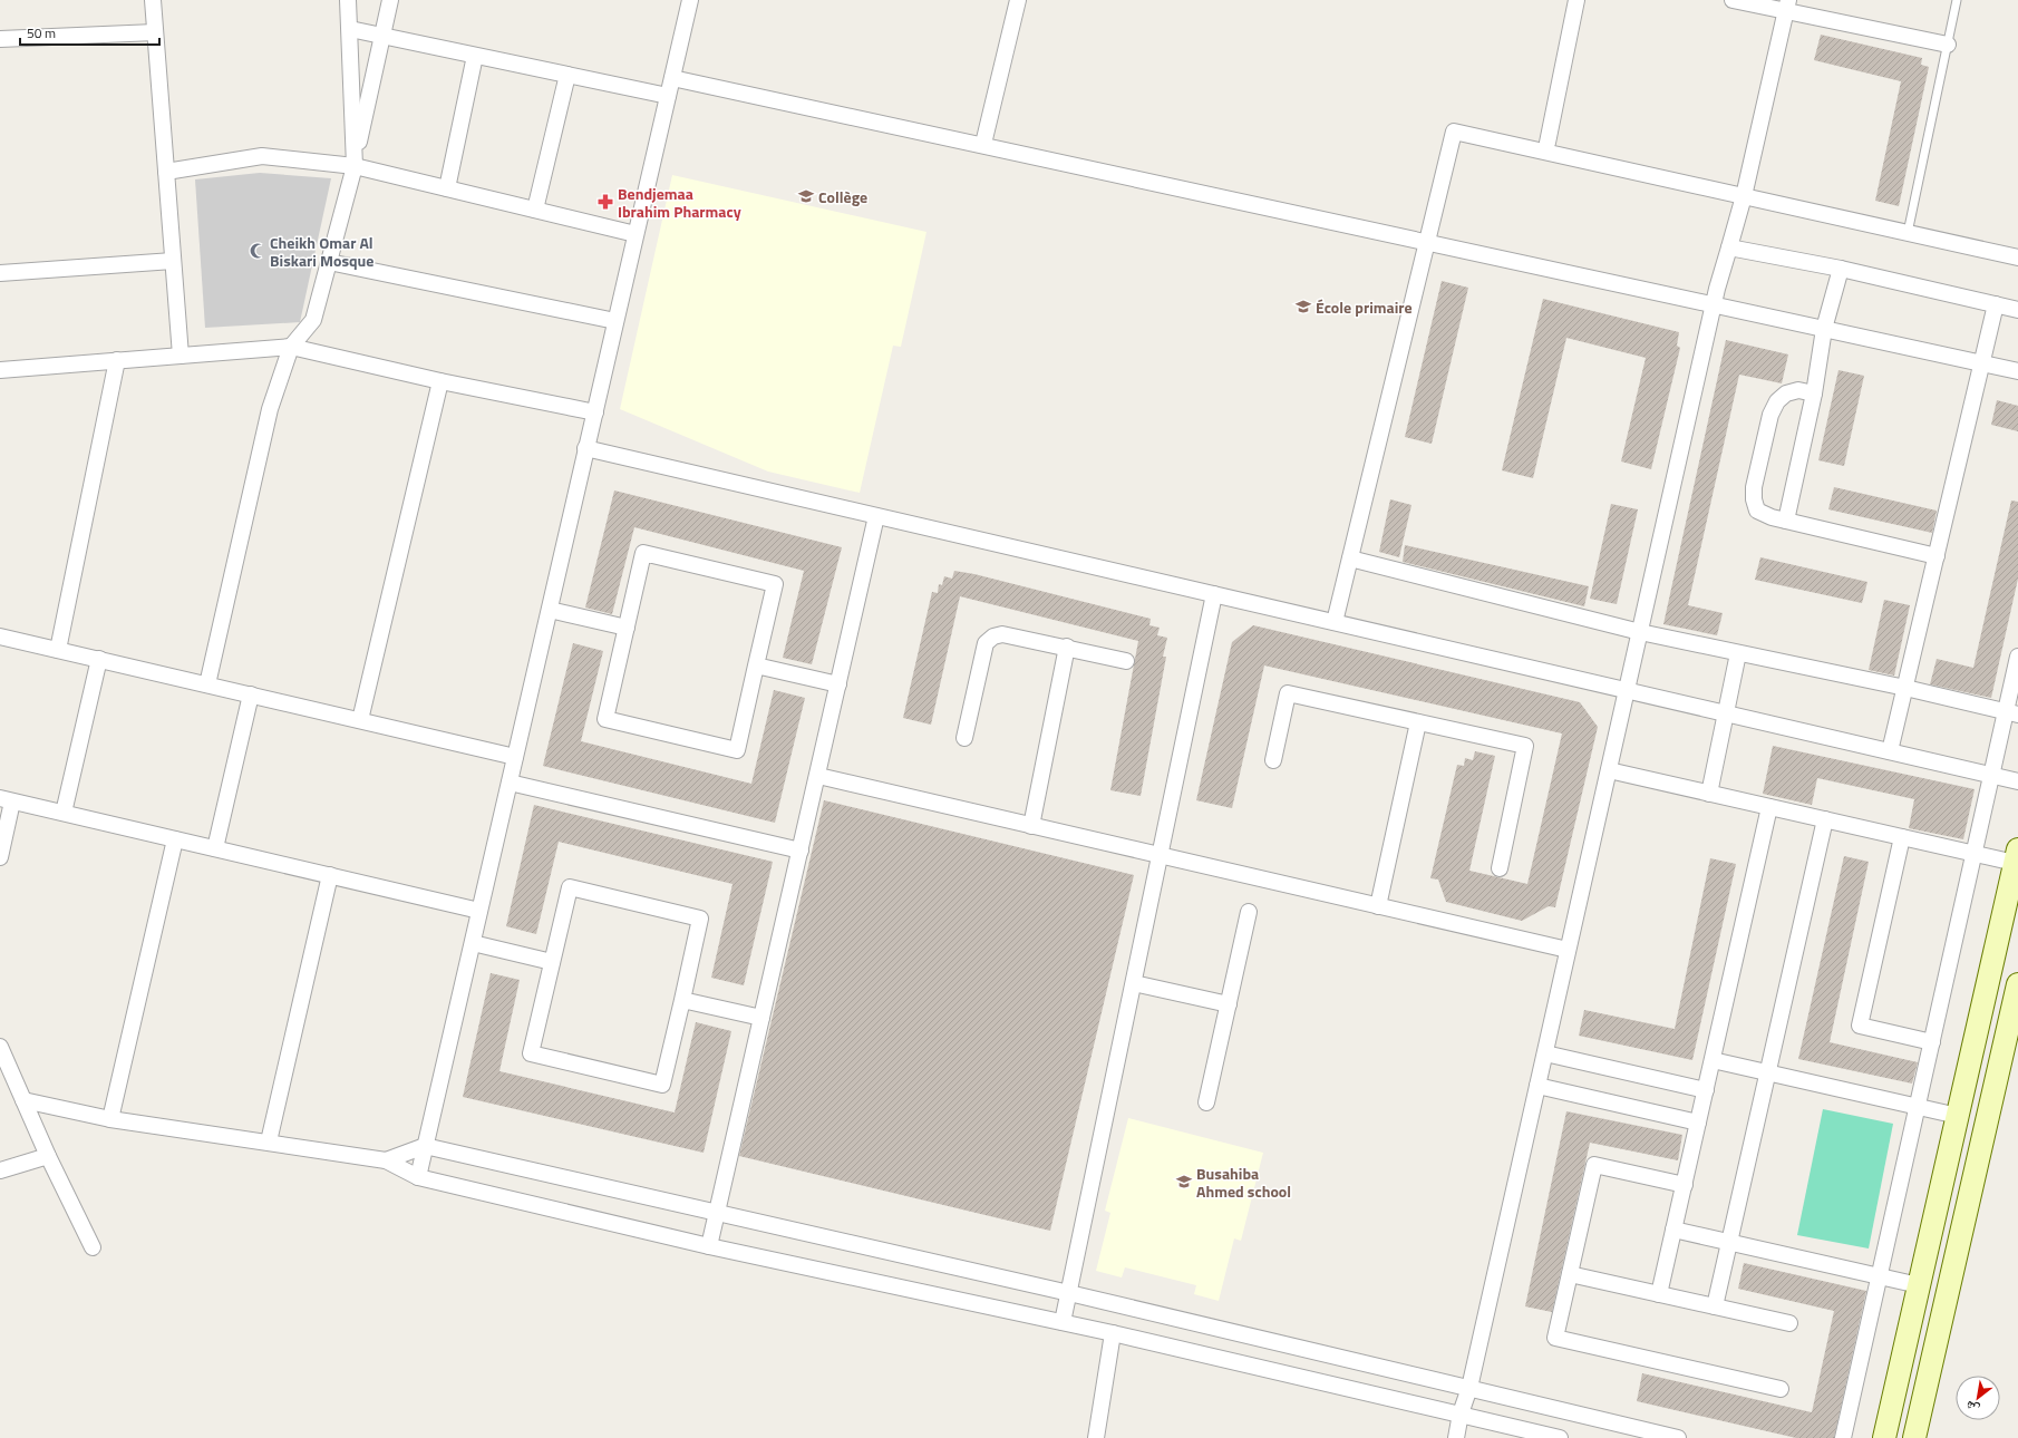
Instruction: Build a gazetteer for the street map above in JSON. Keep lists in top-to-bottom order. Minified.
{"places":{"school or university":["Collège","École primaire","Busahiba Ahmed school"],"pharmacy":["Bendjemaa Ibrahim Pharmacy"],"mosque":["Cheikh Omar Al Biskari Mosque"]},"scale_bar":"50 m","north":"bottom left"}
